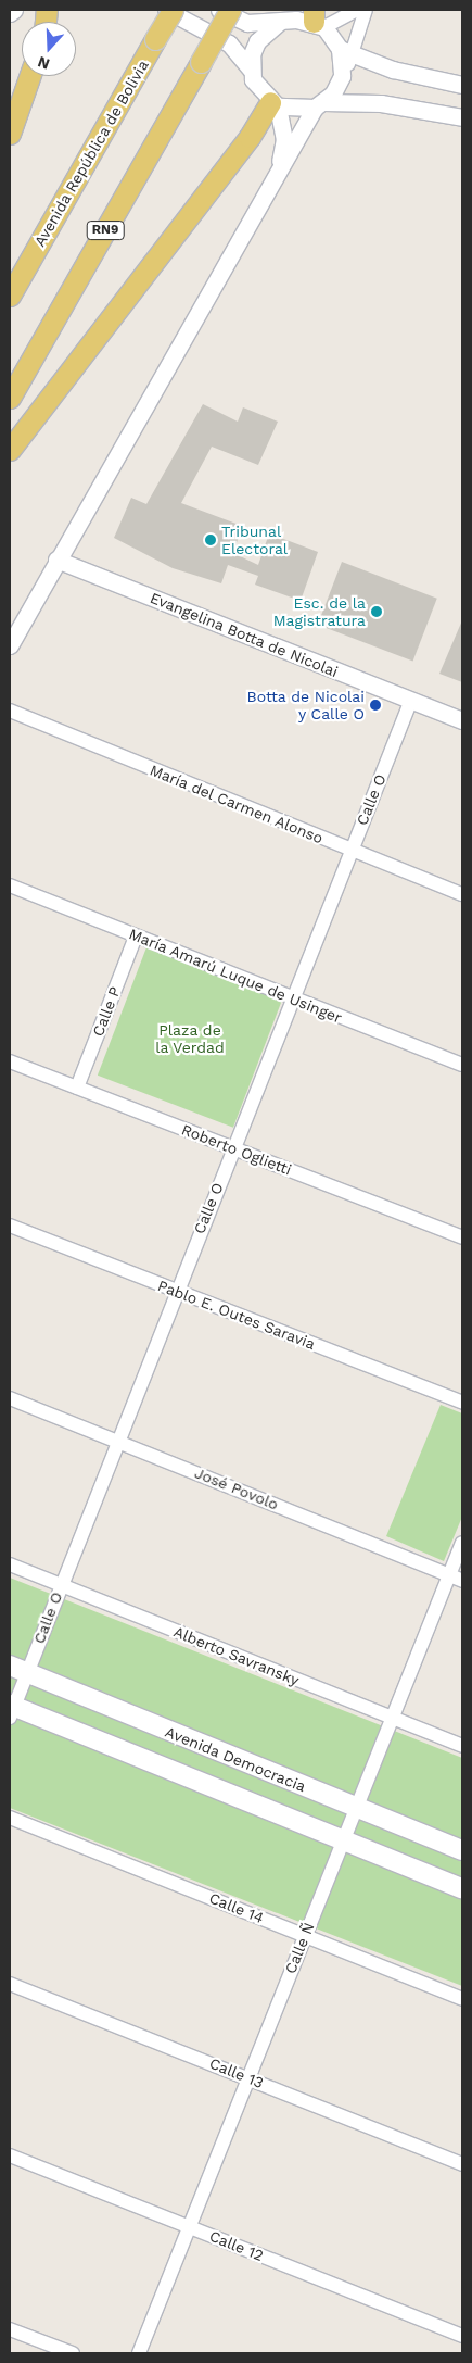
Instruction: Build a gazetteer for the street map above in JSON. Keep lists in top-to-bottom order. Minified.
{"streets":{"main road":["Avenida República de Bolivia","RN9","Avenida Democracia"],"street":["Evangelina Botta de Nicolai","Calle O","María del Carmen Alonso","María Amarú Luque de Usinger","Calle P","Roberto Oglietti","Pablo E. Outes Saravia","José Povolo","Alberto Savransky","Calle 14","Calle Ñ","Calle 13","Calle 12"]},"crossings":[["Evangelina Botta de Nicolai","Calle O"],["Calle O","María del Carmen Alonso"],["Calle O","María Amarú Luque de Usinger"],["Calle O","Roberto Oglietti"],["Calle O","Pablo E. Outes Saravia"],["Calle O","José Povolo"],["Calle O","Alberto Savransky"],["Calle O","Avenida Democracia"],["María Amarú Luque de Usinger","Calle P"],["Calle P","Roberto Oglietti"],["José Povolo","Calle Ñ"],["Alberto Savransky","Calle Ñ"],["Avenida Democracia","Calle Ñ"],["Calle 14","Calle Ñ"],["Calle Ñ","Calle 13"],["Calle Ñ","Calle 12"]],"parks":["Plaza de la Verdad"],"places":["Tribunal Electoral","Esc. de la Magistratura","Botta de Nicolai y Calle O"],"north":"bottom"}
